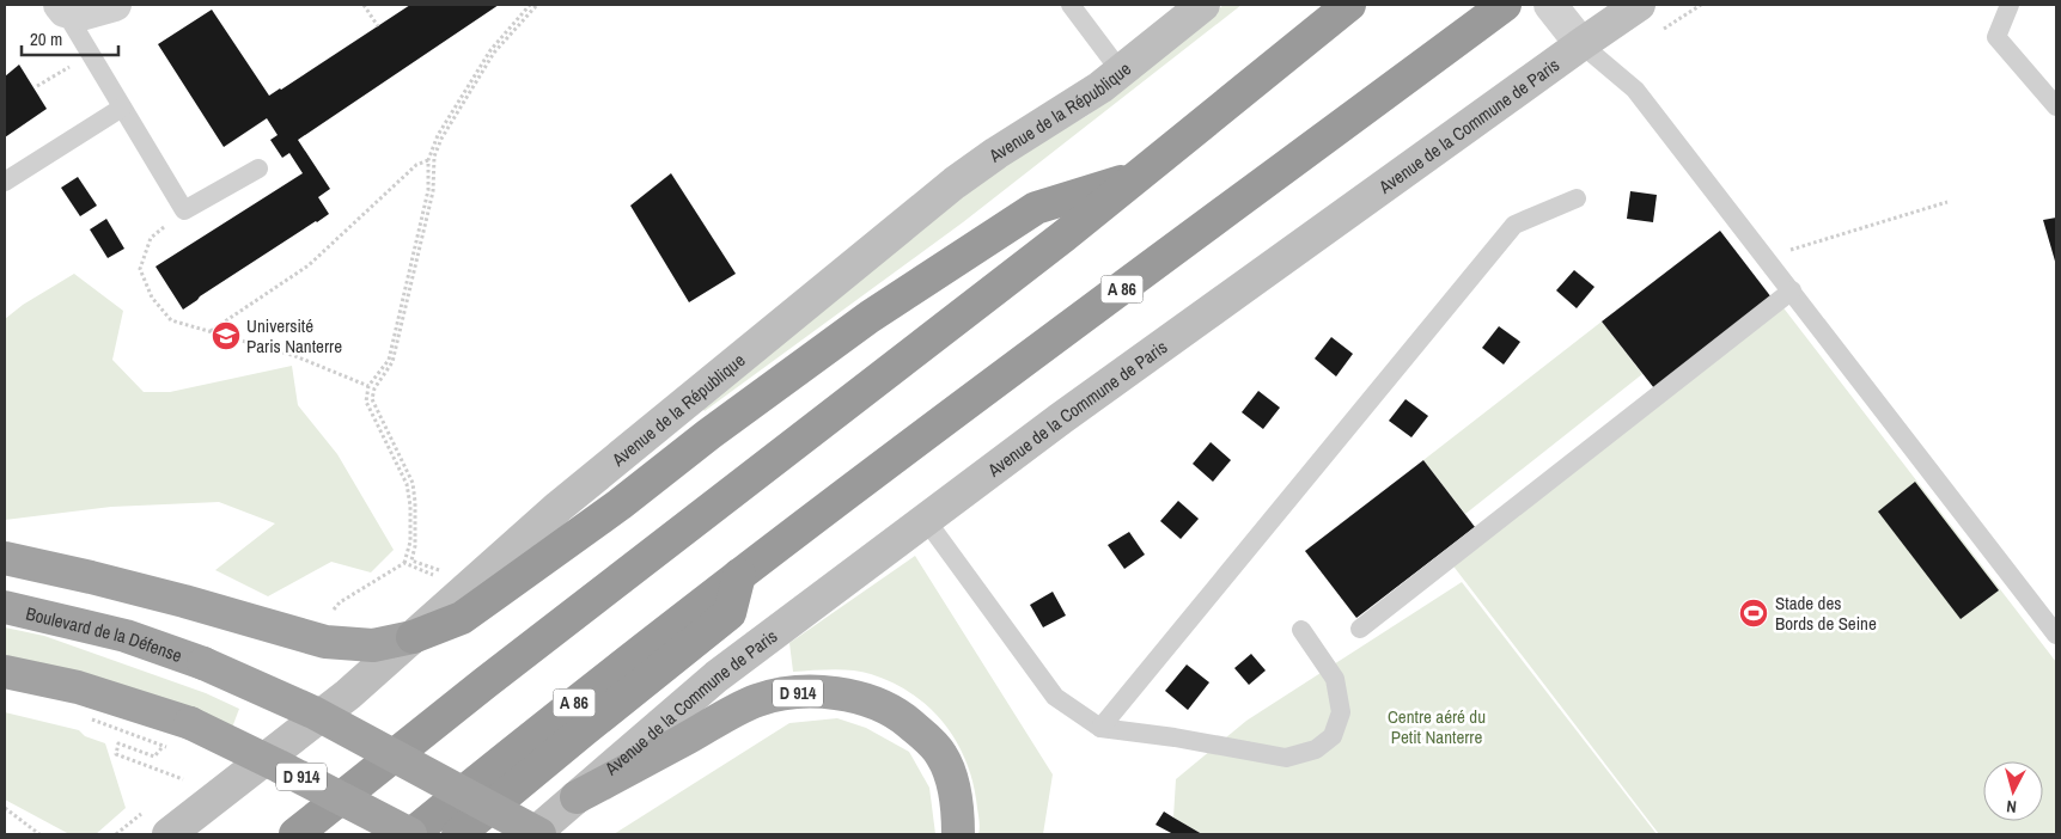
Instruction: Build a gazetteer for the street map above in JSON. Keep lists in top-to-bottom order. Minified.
{"streets":{"highway":["A 86","Boulevard de la Défense","D 914"],"main road":["Avenue de la République","Avenue de la Commune de Paris"]},"crossings":[["Avenue de la Commune de Paris","D 914"],["A 86","D 914"]],"parks":["Centre aéré du Petit Nanterre"],"places":{"school or university":["Université Paris Nanterre"],"sports":["Stade des Bords de Seine"]},"scale_bar":"20 m","north":"bottom"}
